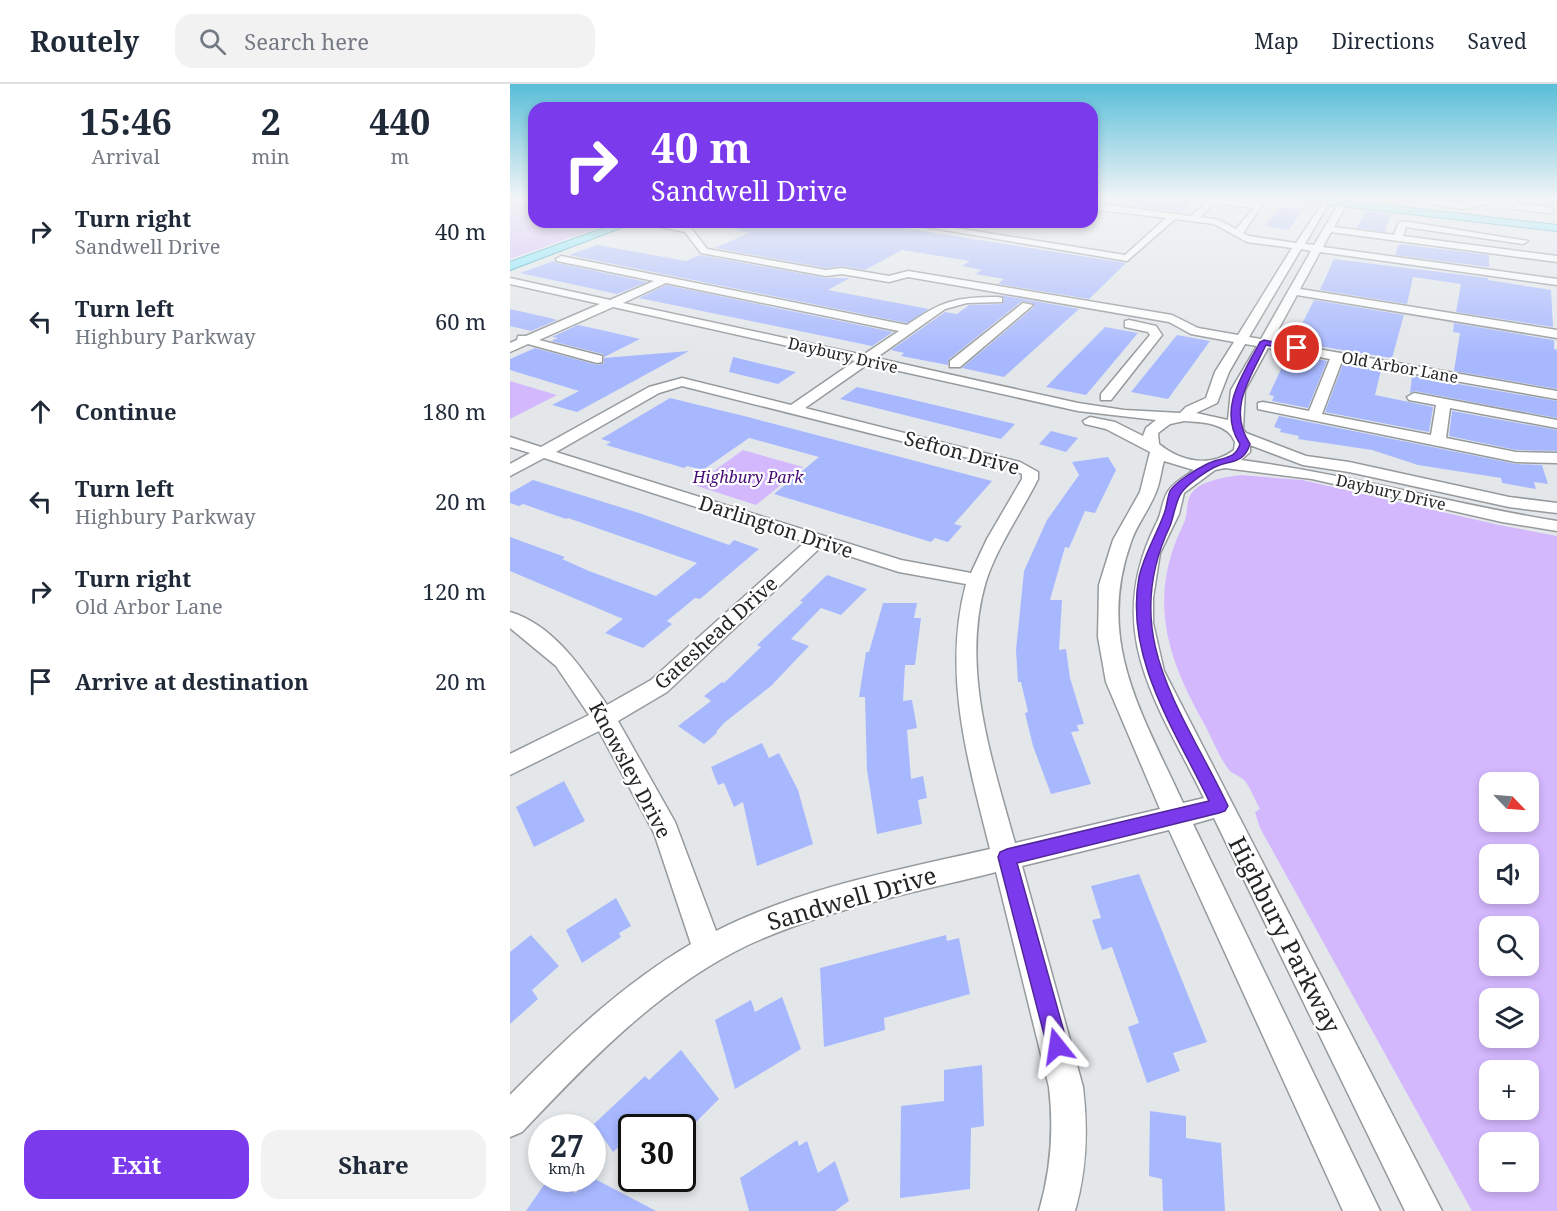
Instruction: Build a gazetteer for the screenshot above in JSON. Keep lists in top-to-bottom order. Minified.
{"streets":{"street":["Daybury Drive","Old Arbor Lane","Sefton Drive","Darlington Drive","Gateshead Drive","Knowsley Drive","Sandwell Drive","Highbury Parkway"]},"crossings":[["Daybury Drive","Highbury Parkway"],["Sefton Drive","Darlington Drive"],["Sefton Drive","Sandwell Drive"],["Darlington Drive","Gateshead Drive"],["Gateshead Drive","Knowsley Drive"],["Knowsley Drive","Sandwell Drive"],["Sandwell Drive","Highbury Parkway"]],"parks":["Highbury Park"],"north":"bottom right","page":{"header":"Routely","search":"Search here","nav":["Map","Directions","Saved"],"eta":["15:46","Arrival","2","min","440","m"],"turn":["40 m","Sandwell Drive"],"list":[{"name":"Turn right","note":"Sandwell Drive","value":"40 m"},{"name":"Turn left","note":"Highbury Parkway","value":"60 m"},{"name":"Continue","value":"180 m"},{"name":"Turn left","note":"Highbury Parkway","value":"20 m"},{"name":"Turn right","note":"Old Arbor Lane","value":"120 m"},{"name":"Arrive at destination","value":"20 m"}],"map_buttons":["+","−"],"speed":"27 km/h","limit":"30","buttons":["Exit","Share"]}}
